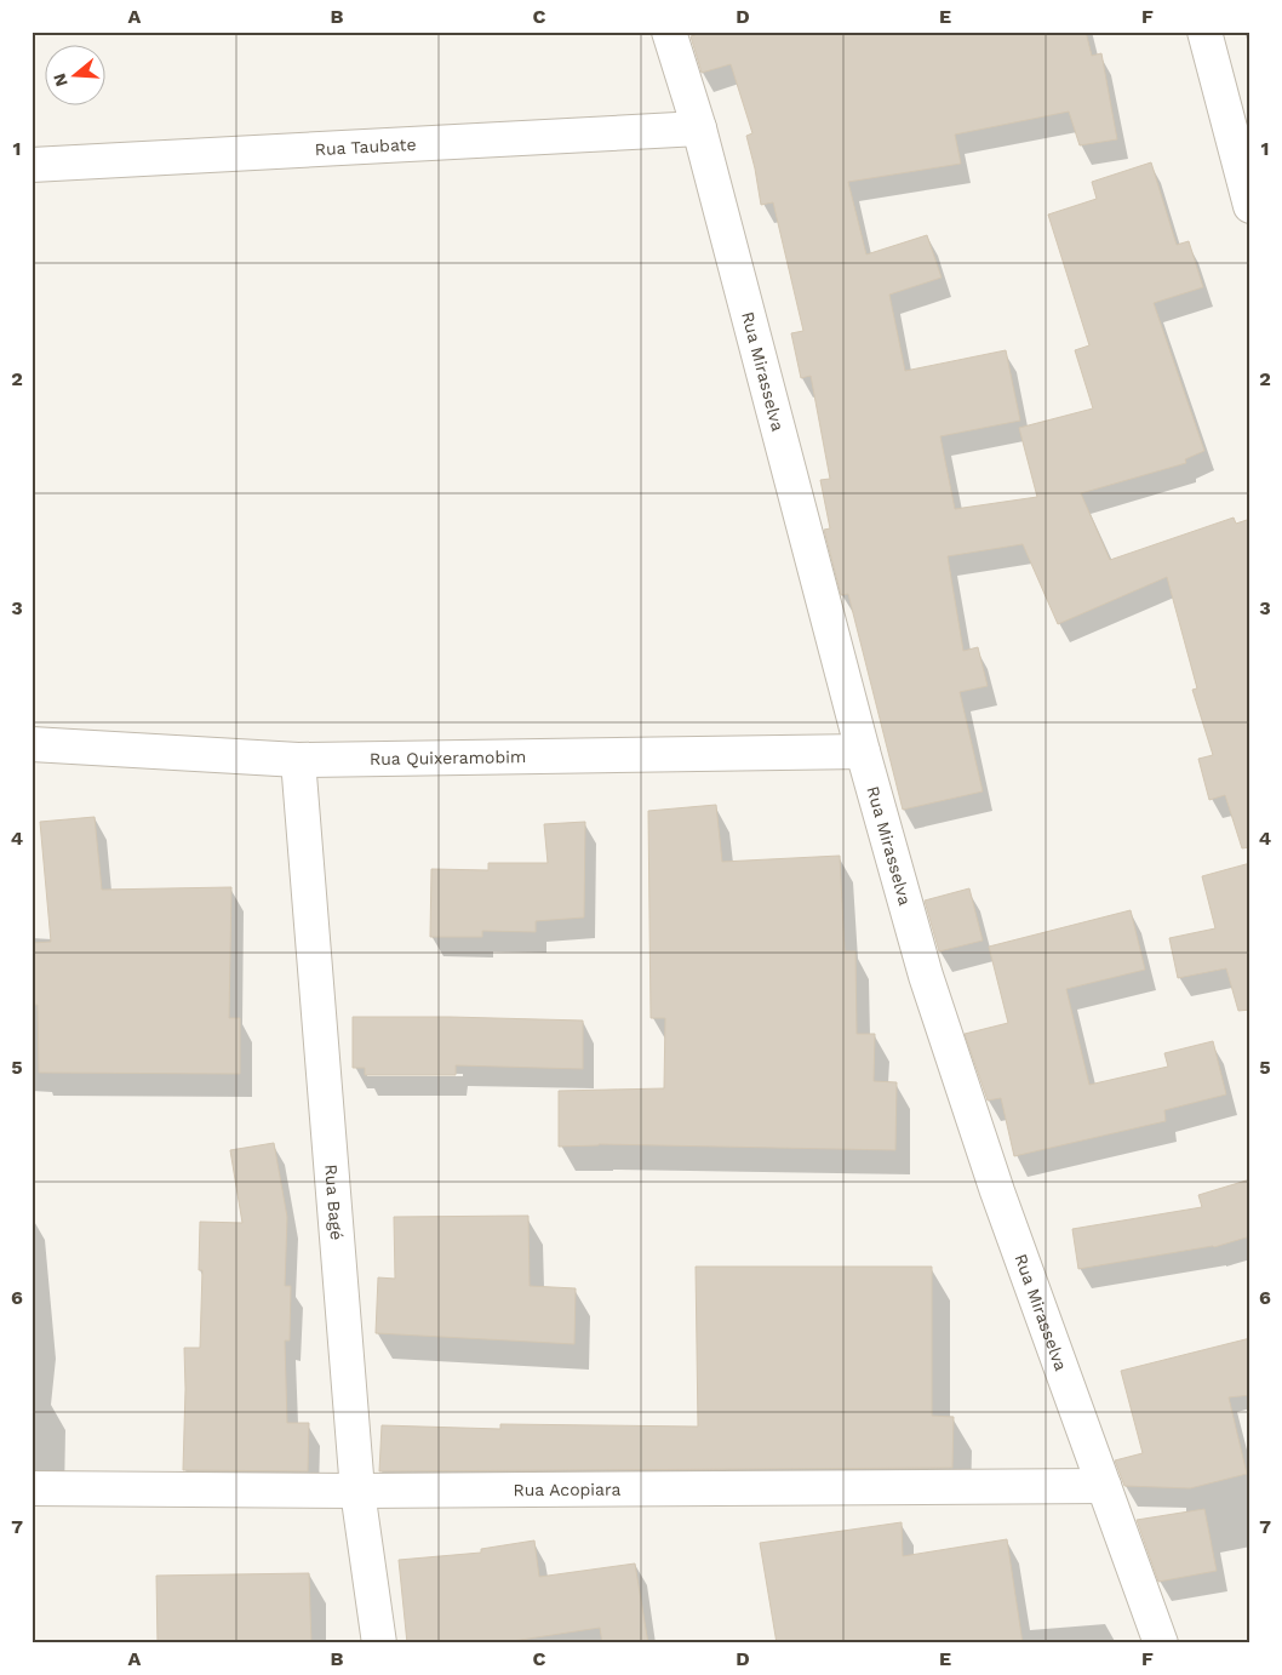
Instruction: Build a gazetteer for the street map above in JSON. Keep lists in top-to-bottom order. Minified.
{"streets":{"street":["Rua Taubate","Rua Mirasselva","Rua Quixeramobim","Rua Bagé","Rua Acopiara"]},"crossings":[["Rua Taubate","Rua Mirasselva"],["Rua Mirasselva","Rua Quixeramobim"],["Rua Mirasselva","Rua Acopiara"],["Rua Quixeramobim","Rua Bagé"],["Rua Bagé","Rua Acopiara"]],"north":"left","grid":{"columns":["A","B","C","D","E","F"],"rows":["1","2","3","4","5","6","7"]}}
